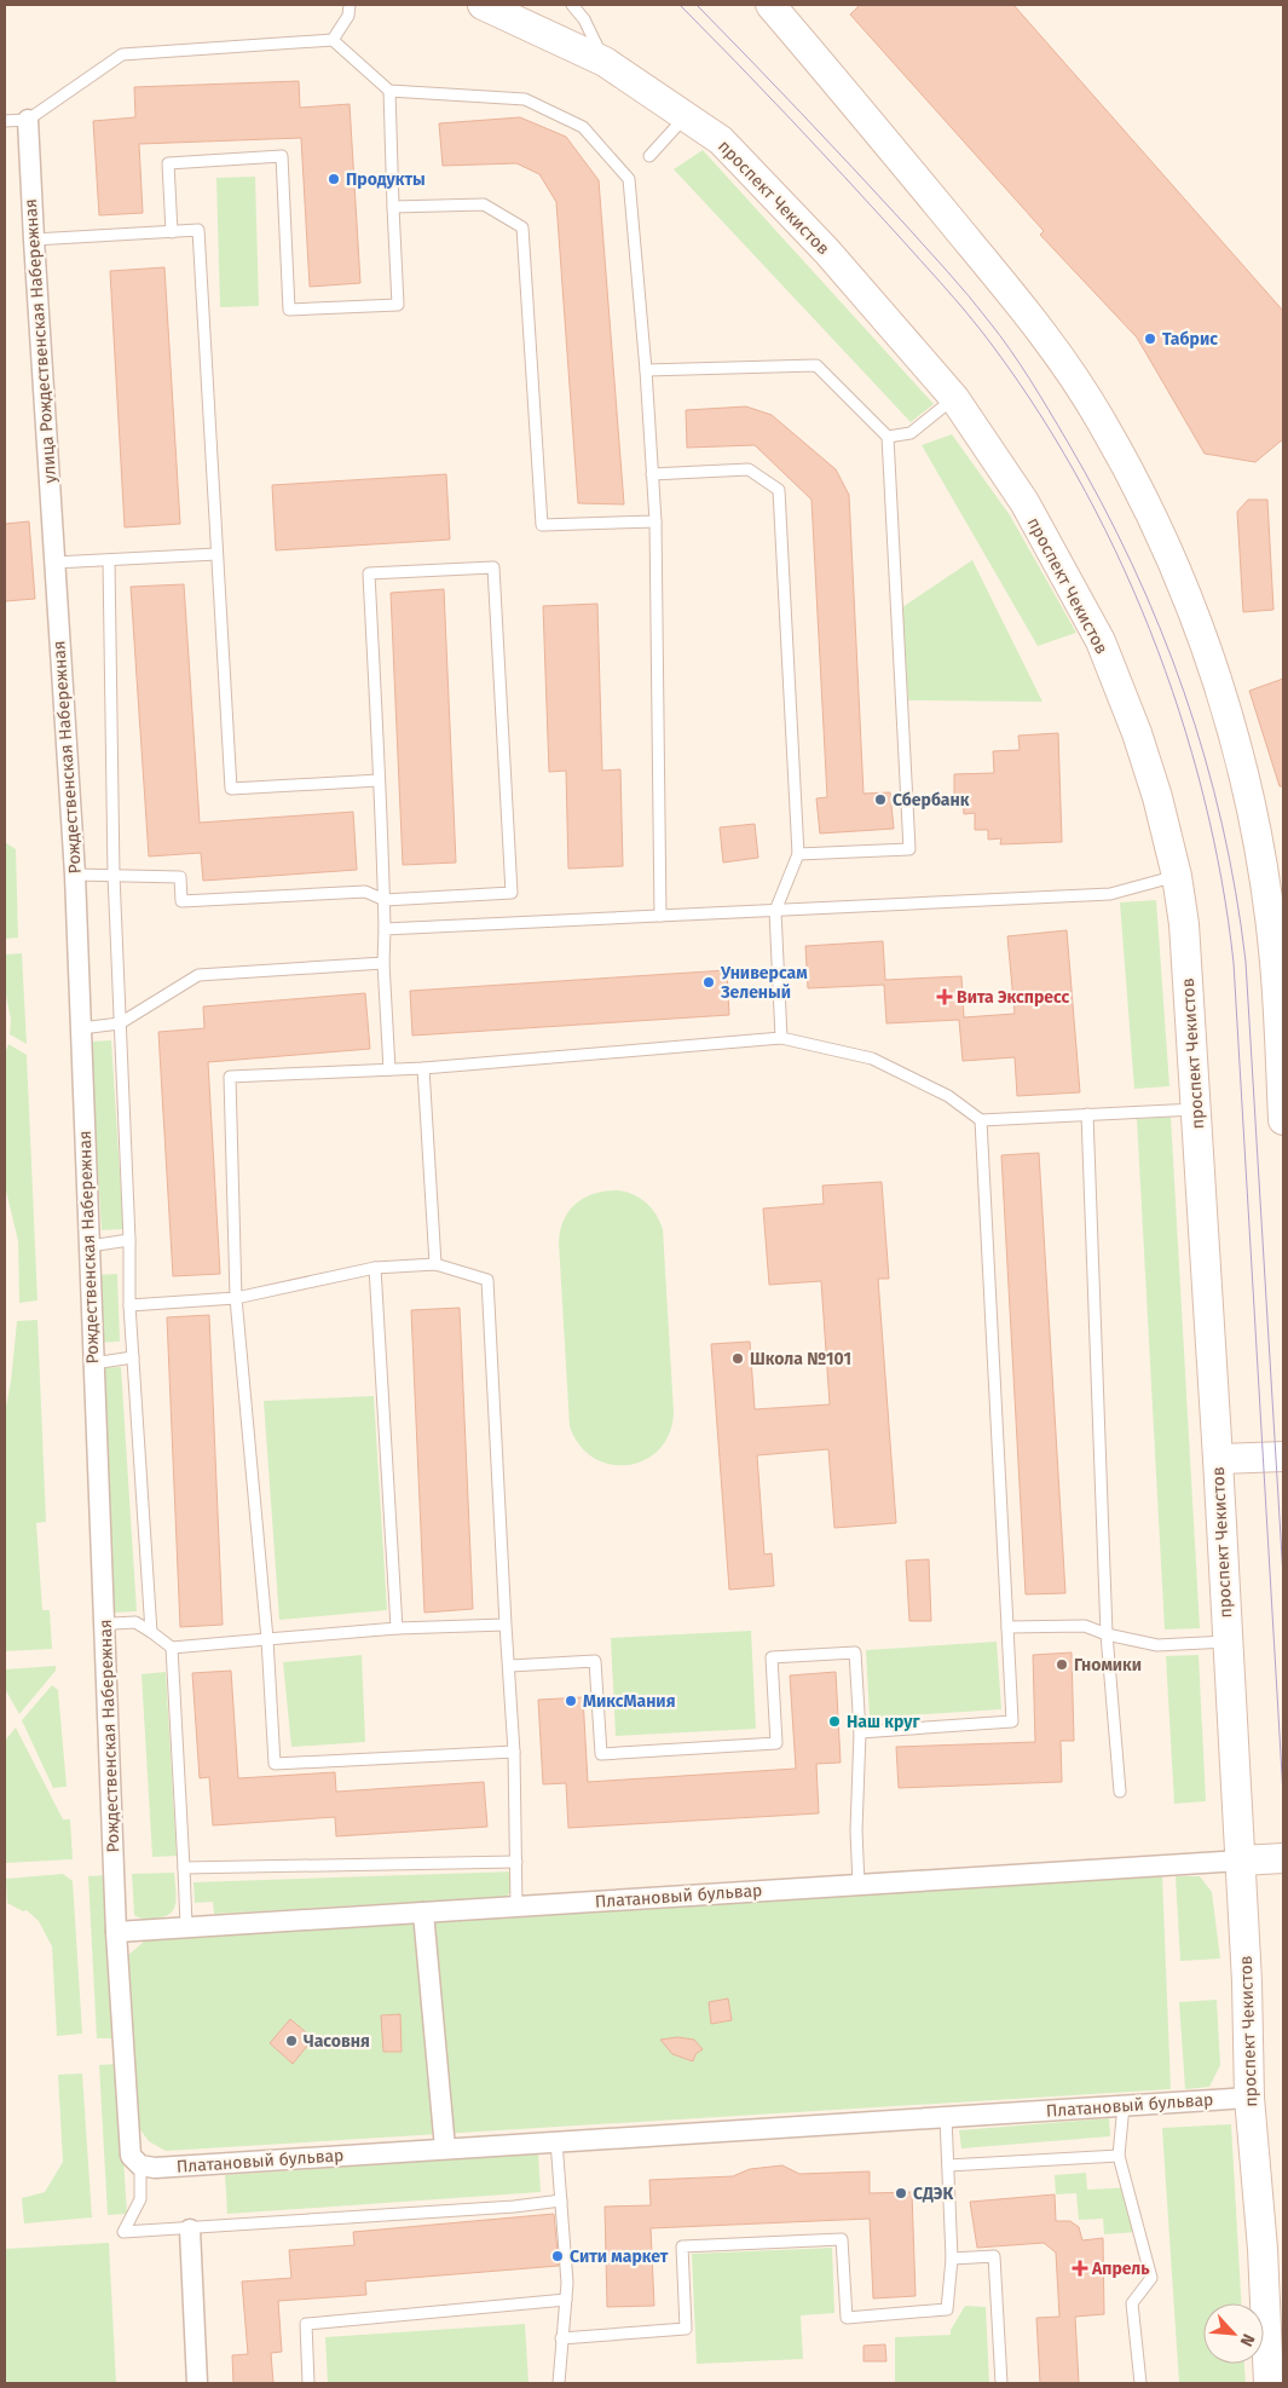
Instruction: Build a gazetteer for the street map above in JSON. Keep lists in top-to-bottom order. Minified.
{"streets":{"main road":["проспект Чекистов"],"street":["улица Рождественская Набережная","Рождественская Набережная","Платановый бульвар"]},"crossings":[["проспект Чекистов","Платановый бульвар"],["улица Рождественская Набережная","Рождественская Набережная"],["Рождественская Набережная","Платановый бульвар"]],"places":{"other":["Продукты","Табрис","Сбербанк","Универсам Зеленый","Школа №101","Гномики","МиксМания","Наш круг","Часовня","СДЭК","Сити маркет"],"health":["Вита Экспресс","Апрель"]},"north":"bottom right"}
